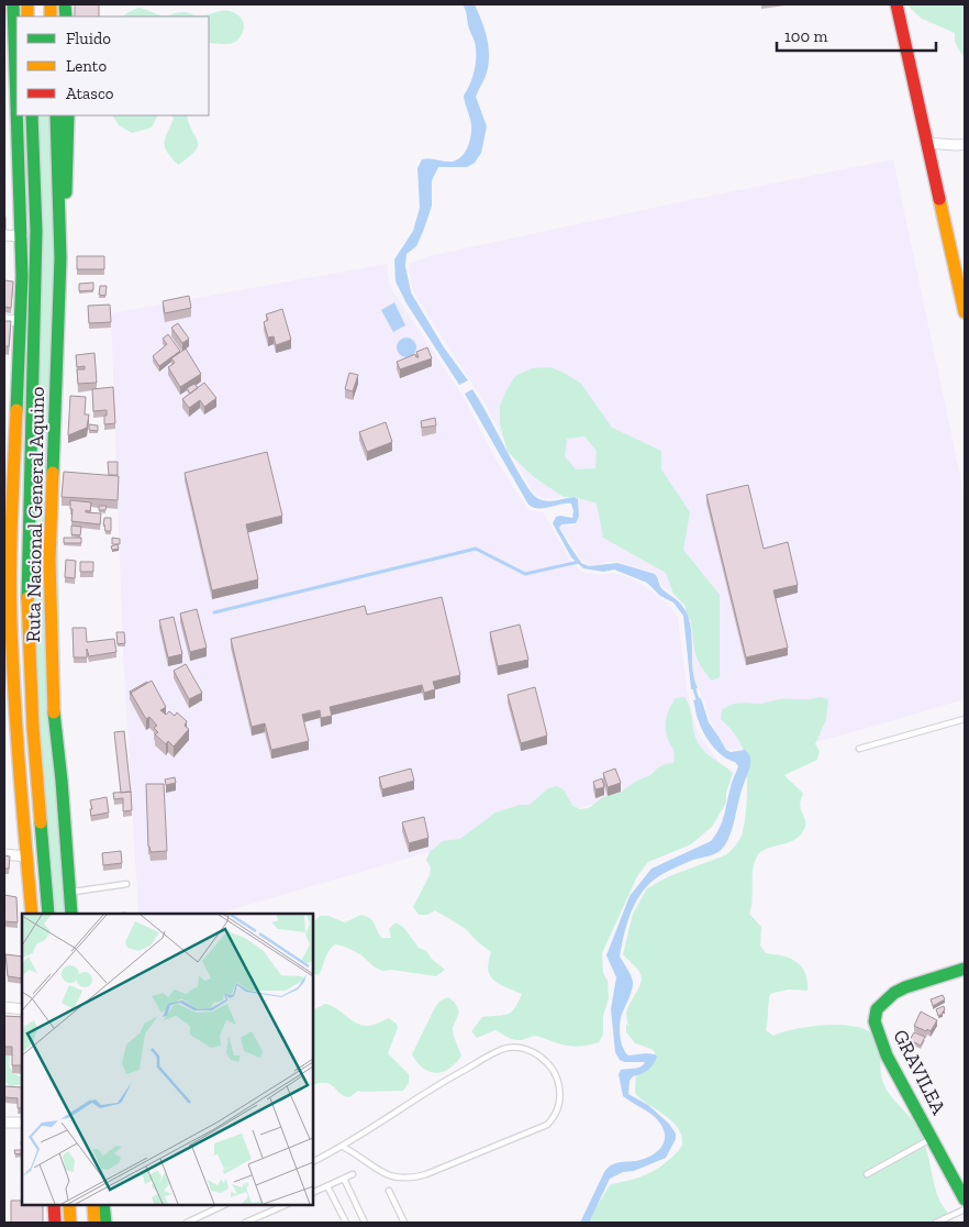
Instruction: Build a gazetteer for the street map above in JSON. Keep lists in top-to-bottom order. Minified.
{"streets":{"main road":["Ruta Nacional General Aquino","GRAVILEA"]},"legend":["Fluido","Lento","Atasco"],"scale_bar":"100 m"}
